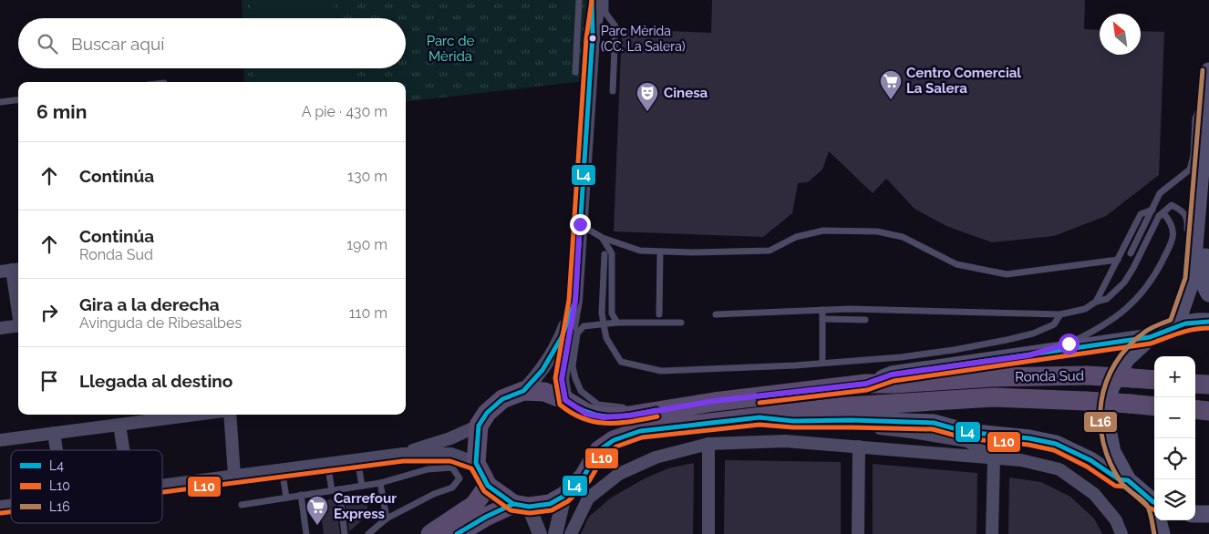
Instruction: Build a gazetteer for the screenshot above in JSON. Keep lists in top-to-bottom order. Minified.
{"streets":{"main road":["Ronda Sud"]},"parks":["Parc de Mèrida"],"places":{"other":["Parc Mèrida (CC. La Salera)"],"supermarket":["Centro Comercial La Salera","Carrefour Express"],"theatre":["Cinesa"]},"lines":["transit line L4","transit line L10","transit line L16"],"legend":["L4","L10","L16"],"north":"top left","page":{"search":"Buscar aquí","heading":["6 min","A pie · 430 m"],"list":[["Continúa","130 m"],["Continúa","Ronda Sud","190 m"],["Gira a la derecha","Avinguda de Ribesalbes","110 m"],"Llegada al destino"],"map_buttons":["+","−"]}}
